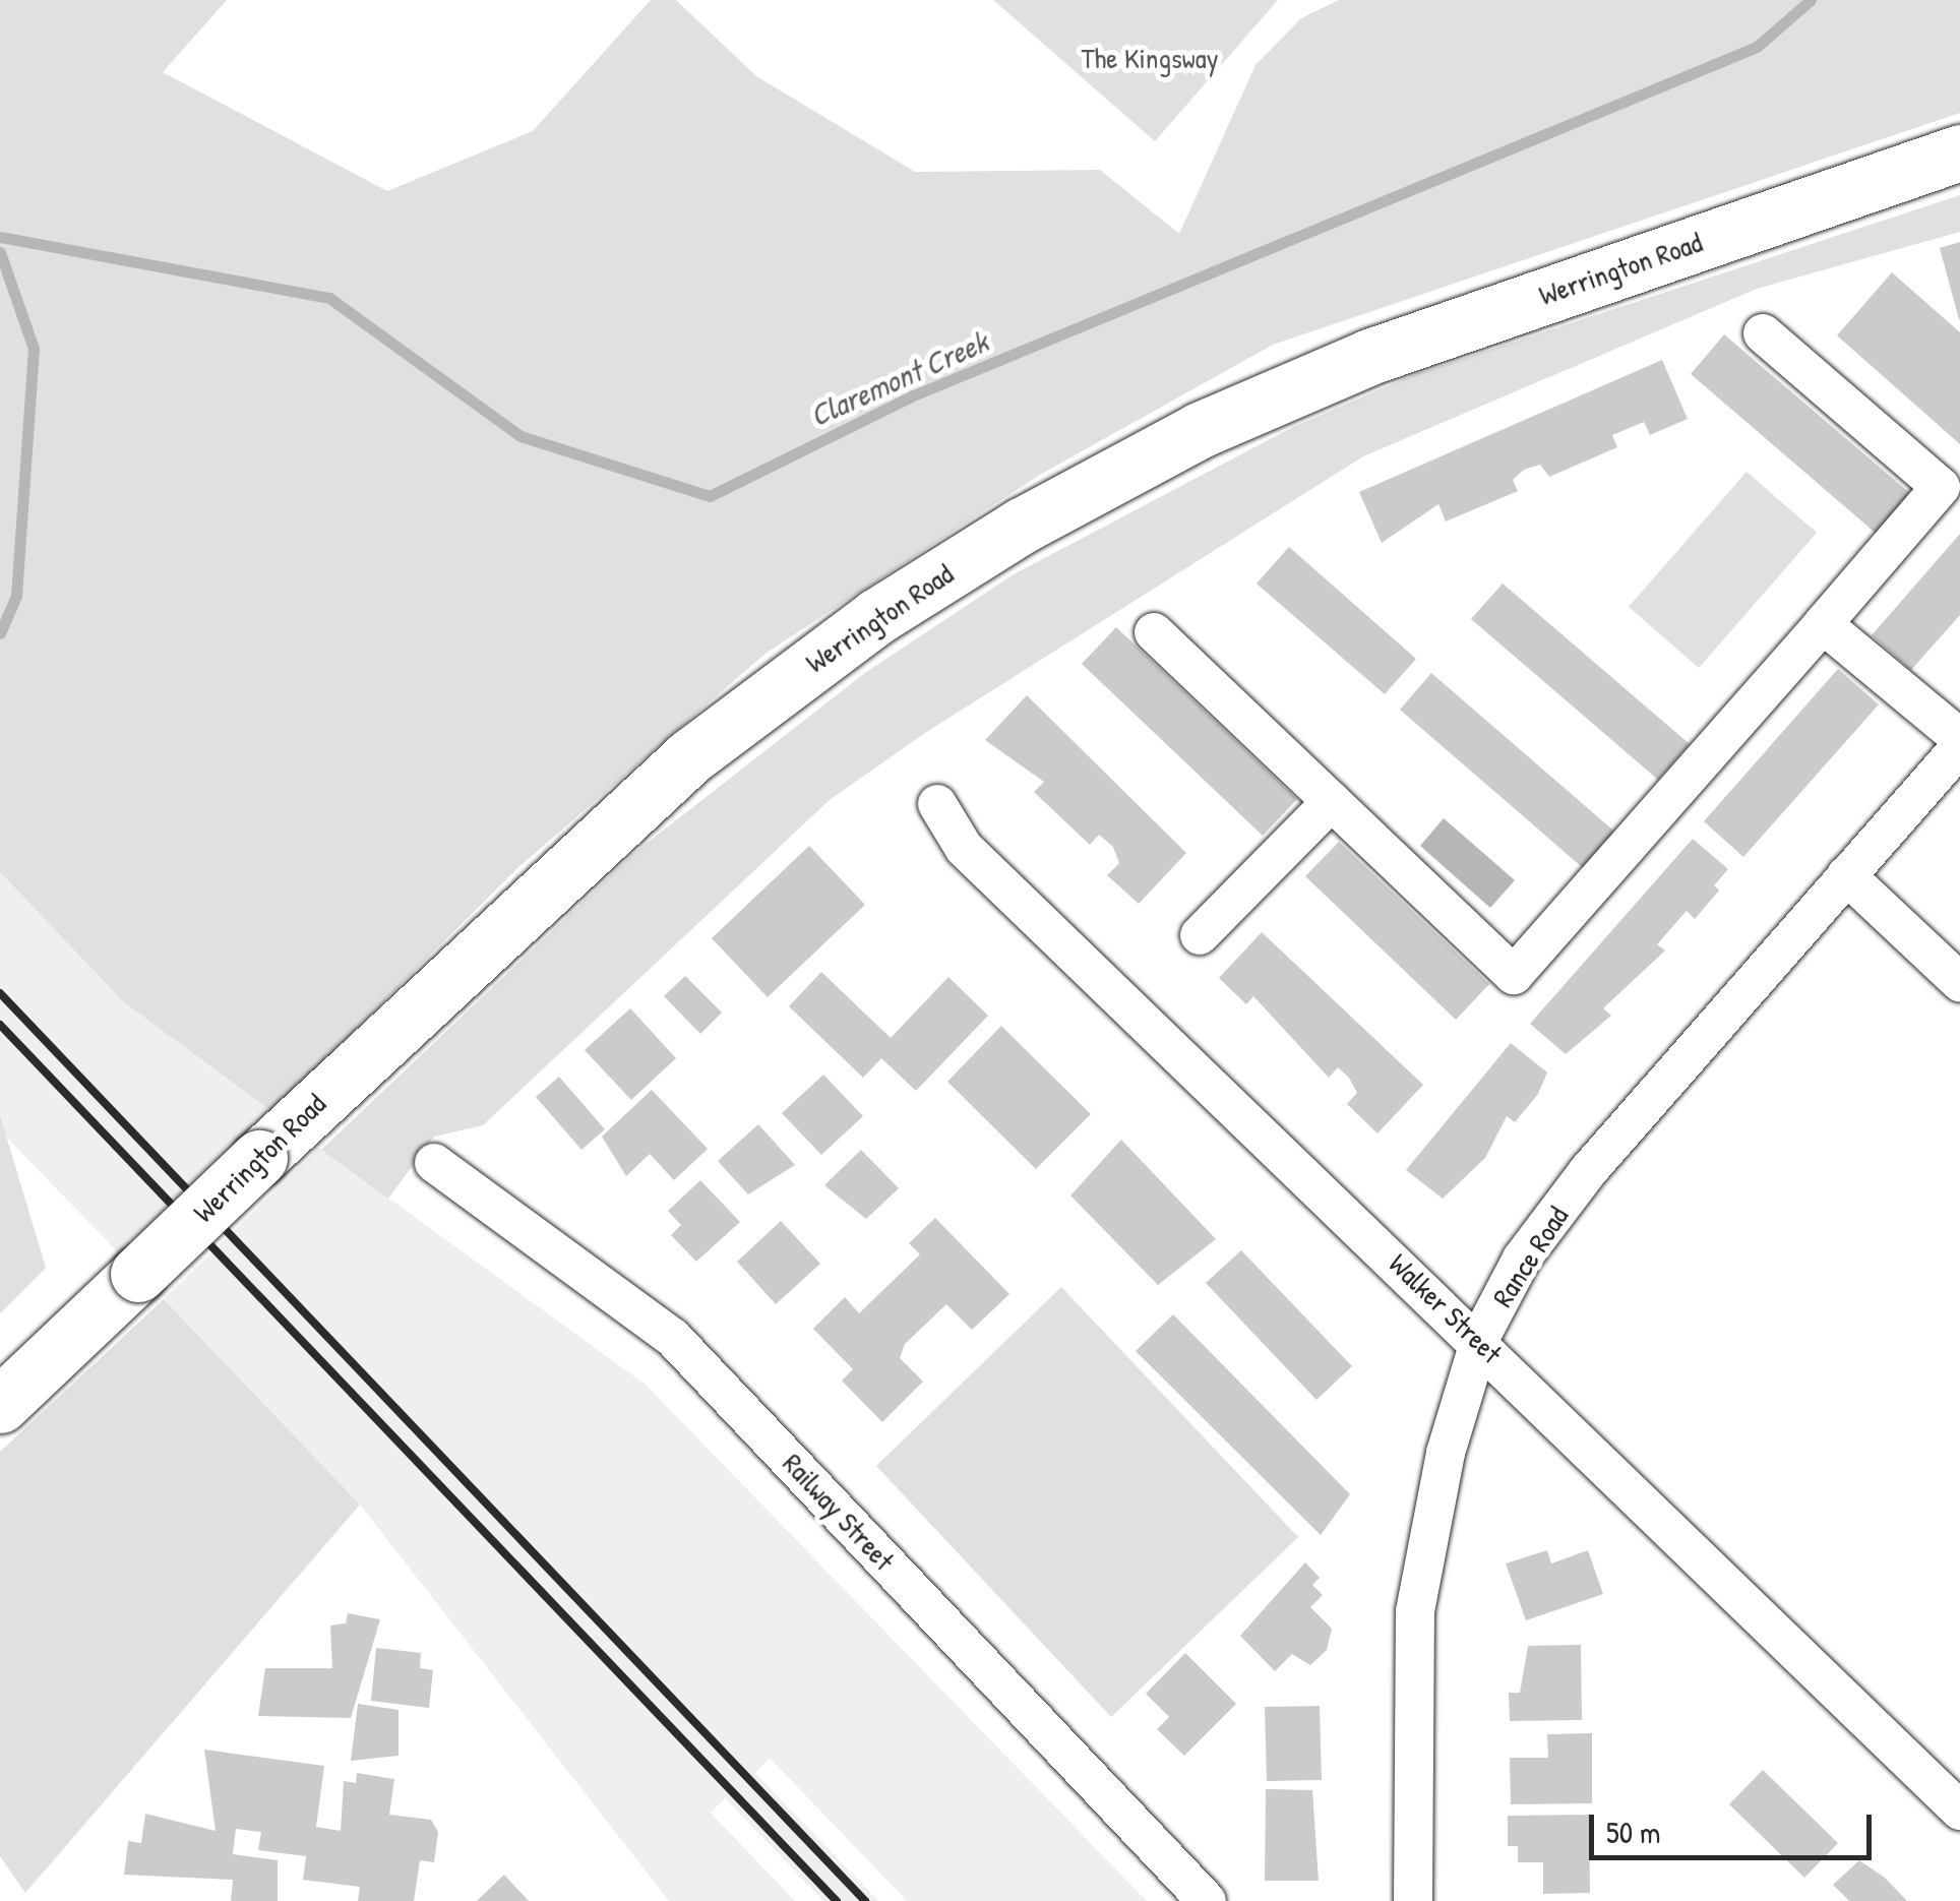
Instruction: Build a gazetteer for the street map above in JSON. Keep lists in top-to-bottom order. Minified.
{"streets":{"main road":["Werrington Road"],"street":["Rance Road","Walker Street","Railway Street"]},"crossings":[["Rance Road","Walker Street"]],"water":["Claremont Creek"],"parks":["The Kingsway"],"scale_bar":"50 m"}
